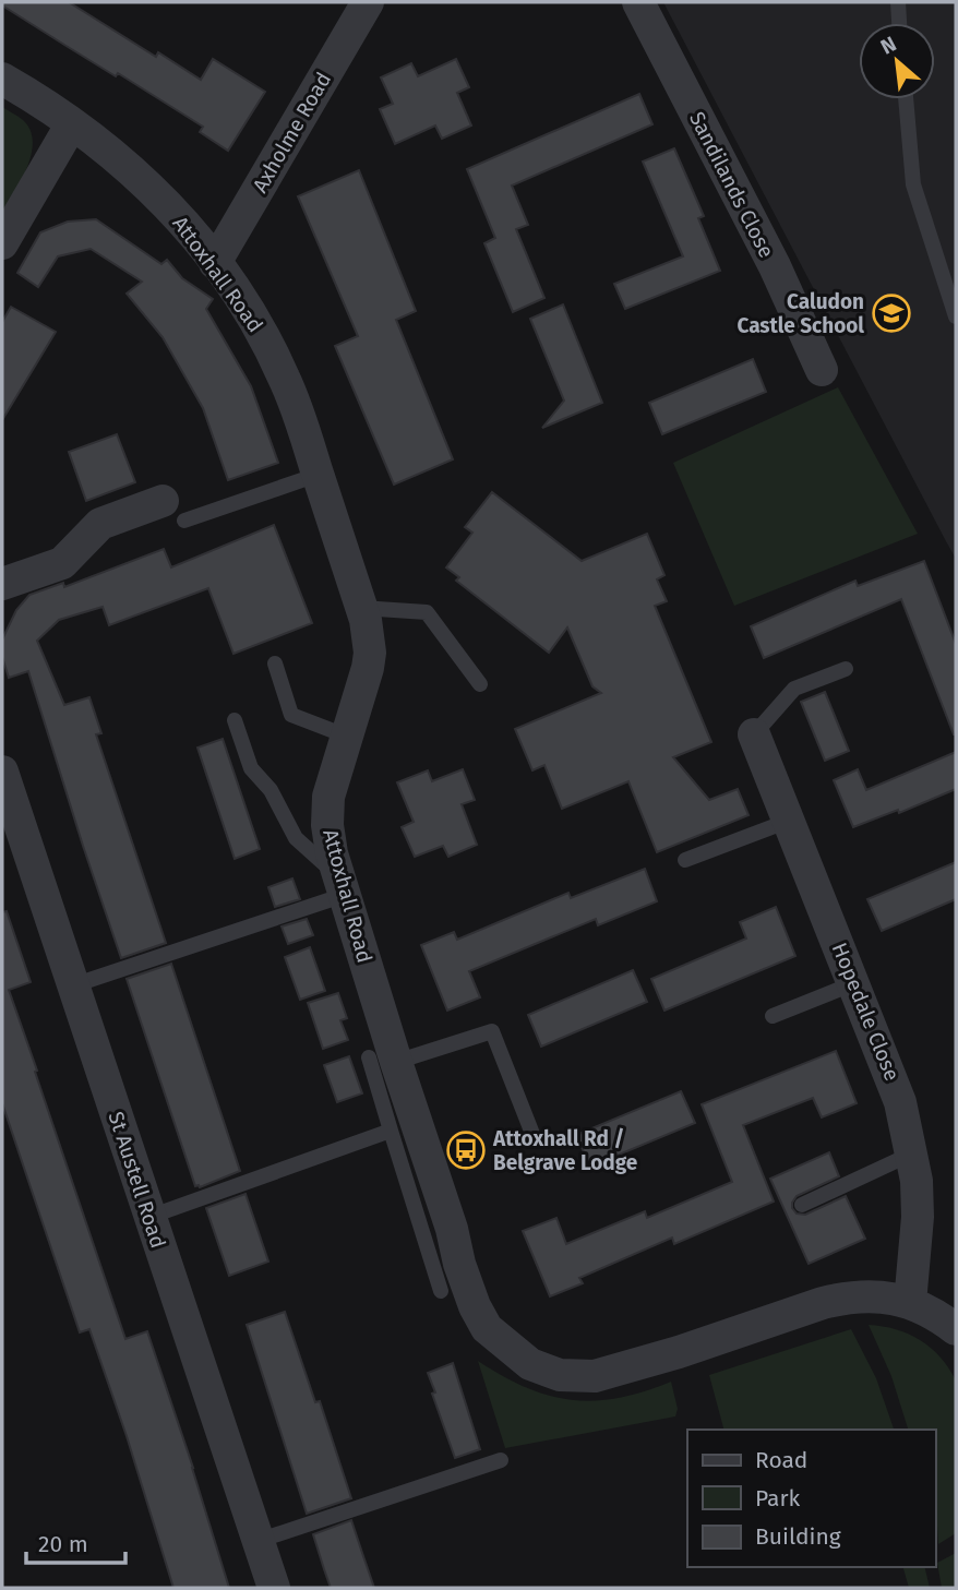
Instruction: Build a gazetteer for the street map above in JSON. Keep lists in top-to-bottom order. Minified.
{"streets":{"street":["Axholme Road","Sandilands Close","Attoxhall Road","Hopedale Close","St Austell Road"]},"crossings":[["Axholme Road","Attoxhall Road"],["Attoxhall Road","Hopedale Close"]],"places":{"school or university":["Caludon Castle School"],"bus stop":["Attoxhall Rd / Belgrave Lodge"]},"legend":["Road","Park","Building"],"scale_bar":"20 m","north":"top left"}
